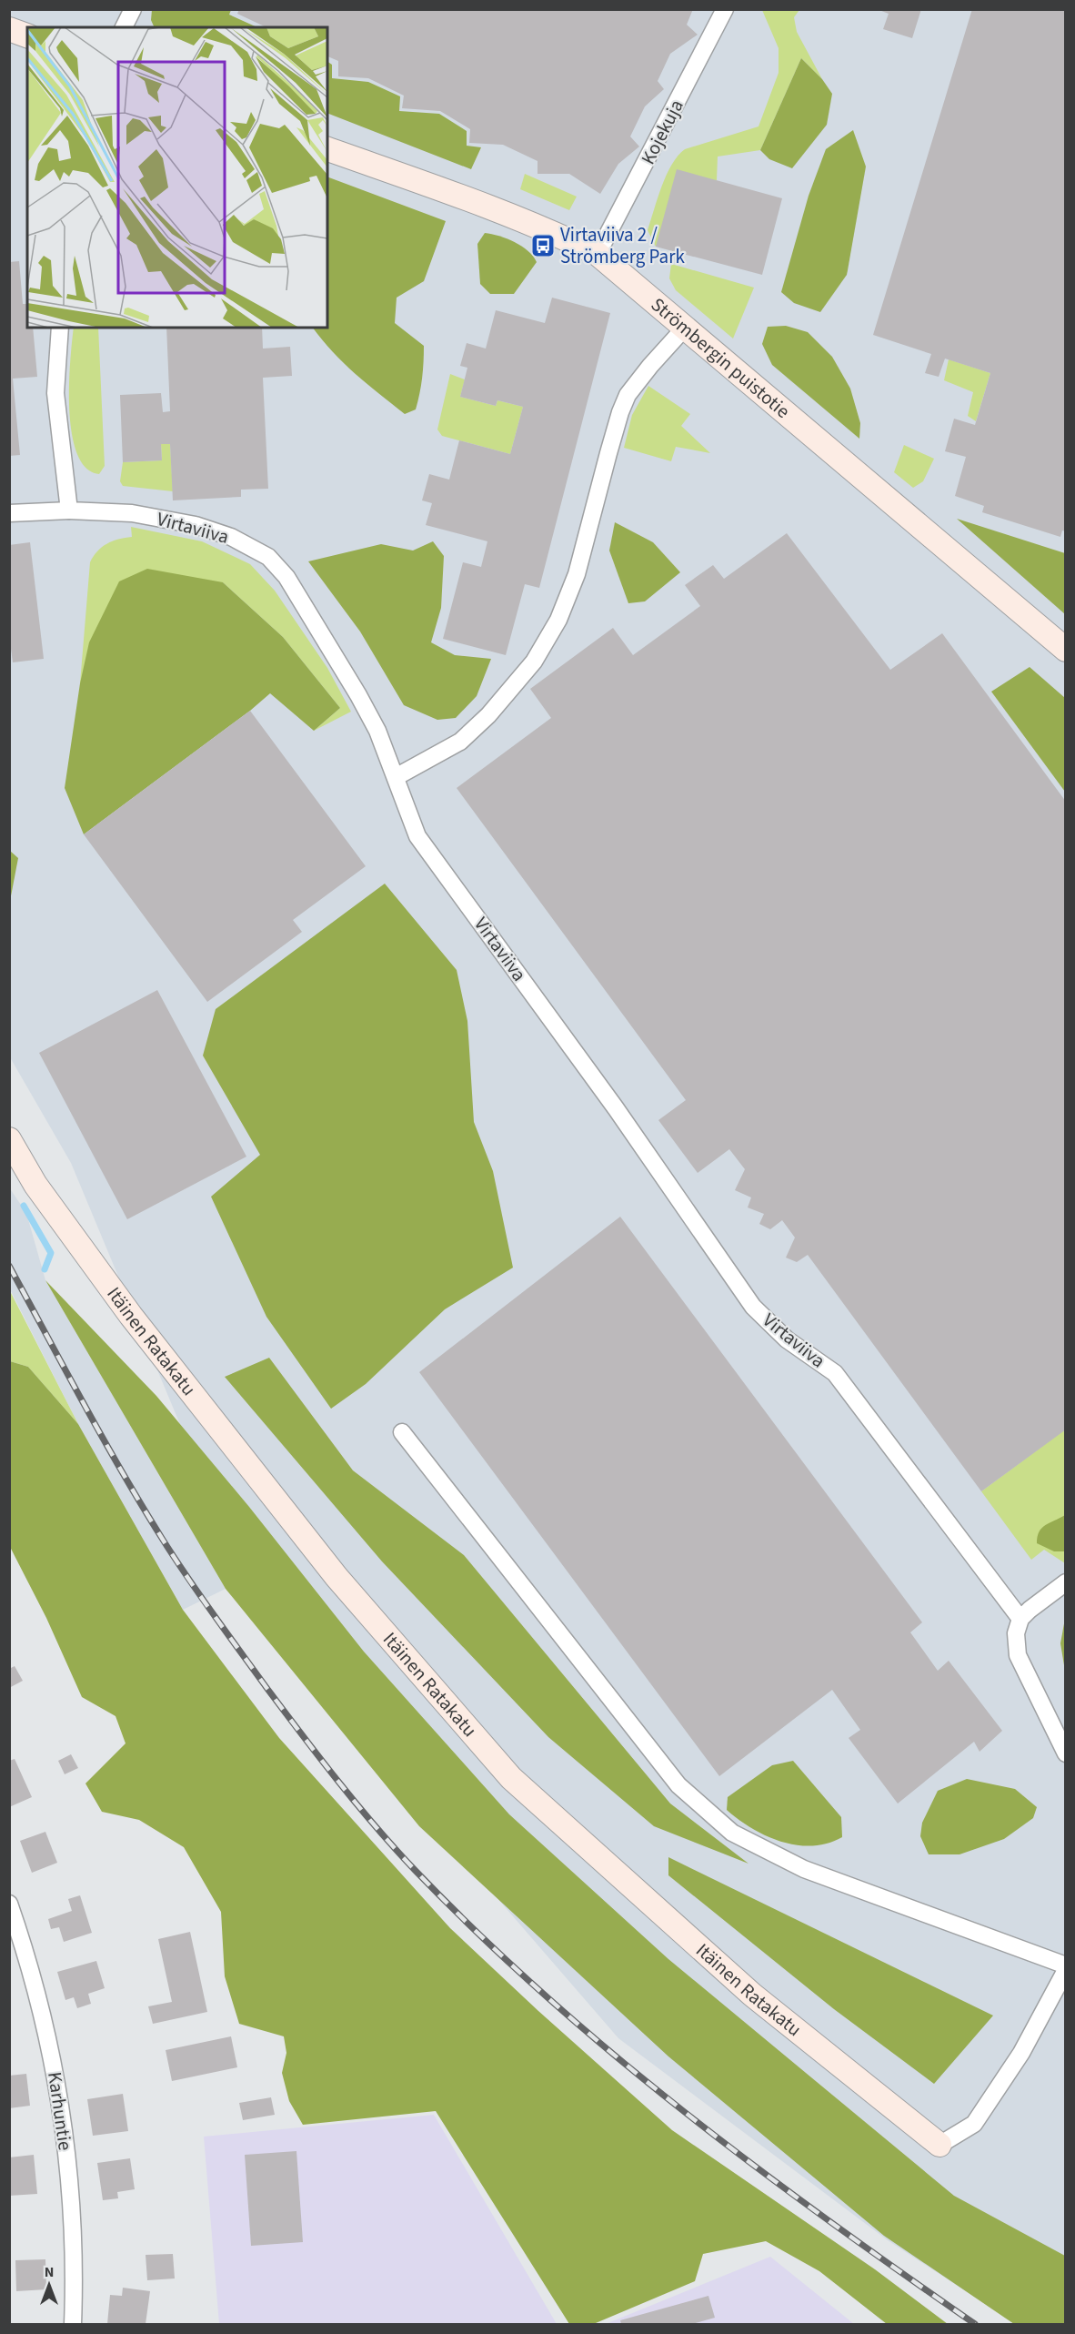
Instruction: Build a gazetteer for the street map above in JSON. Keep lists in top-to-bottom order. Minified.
{"streets":{"street":["Kojekuja","Strömbergin puistotie","Virtaviiva","Itäinen Ratakatu","Karhuntie"]},"crossings":[["Kojekuja","Strömbergin puistotie"]],"places":{"bus stop":["Virtaviiva 2 / Strömberg Park"]},"north":"top"}
